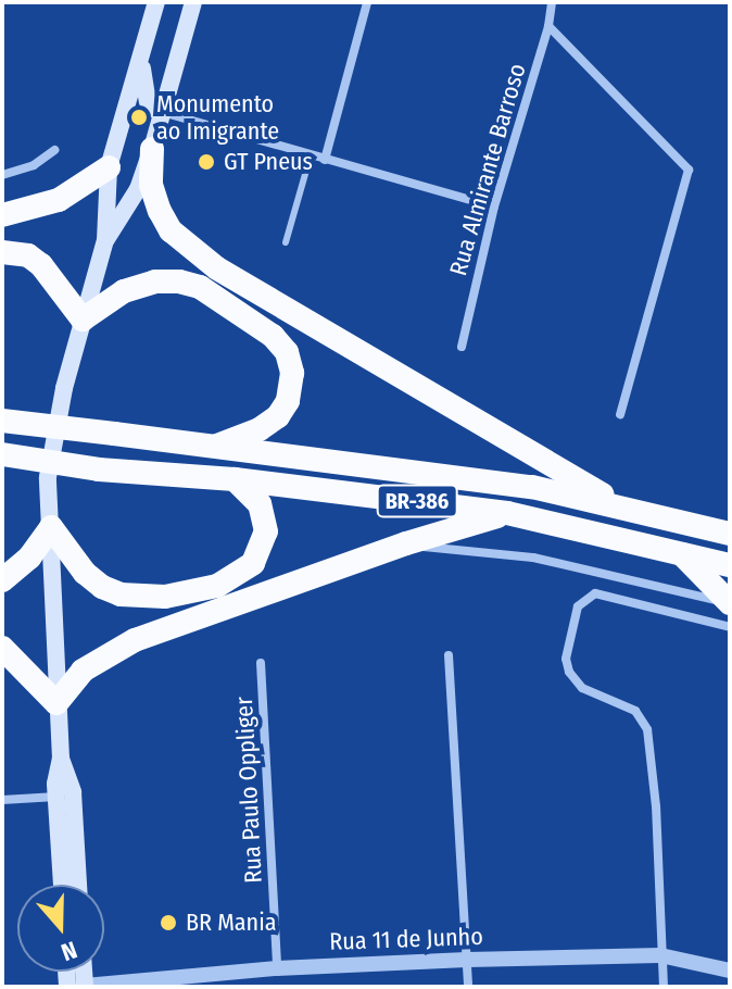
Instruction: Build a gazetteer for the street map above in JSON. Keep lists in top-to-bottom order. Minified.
{"streets":{"highway":["BR-386"],"street":["Rua Almirante Barroso","Rua Paulo Oppliger","Rua 11 de Junho"]},"crossings":[["Rua Paulo Oppliger","Rua 11 de Junho"]],"places":["Monumento ao Imigrante","GT Pneus","BR Mania"],"north":"bottom"}
